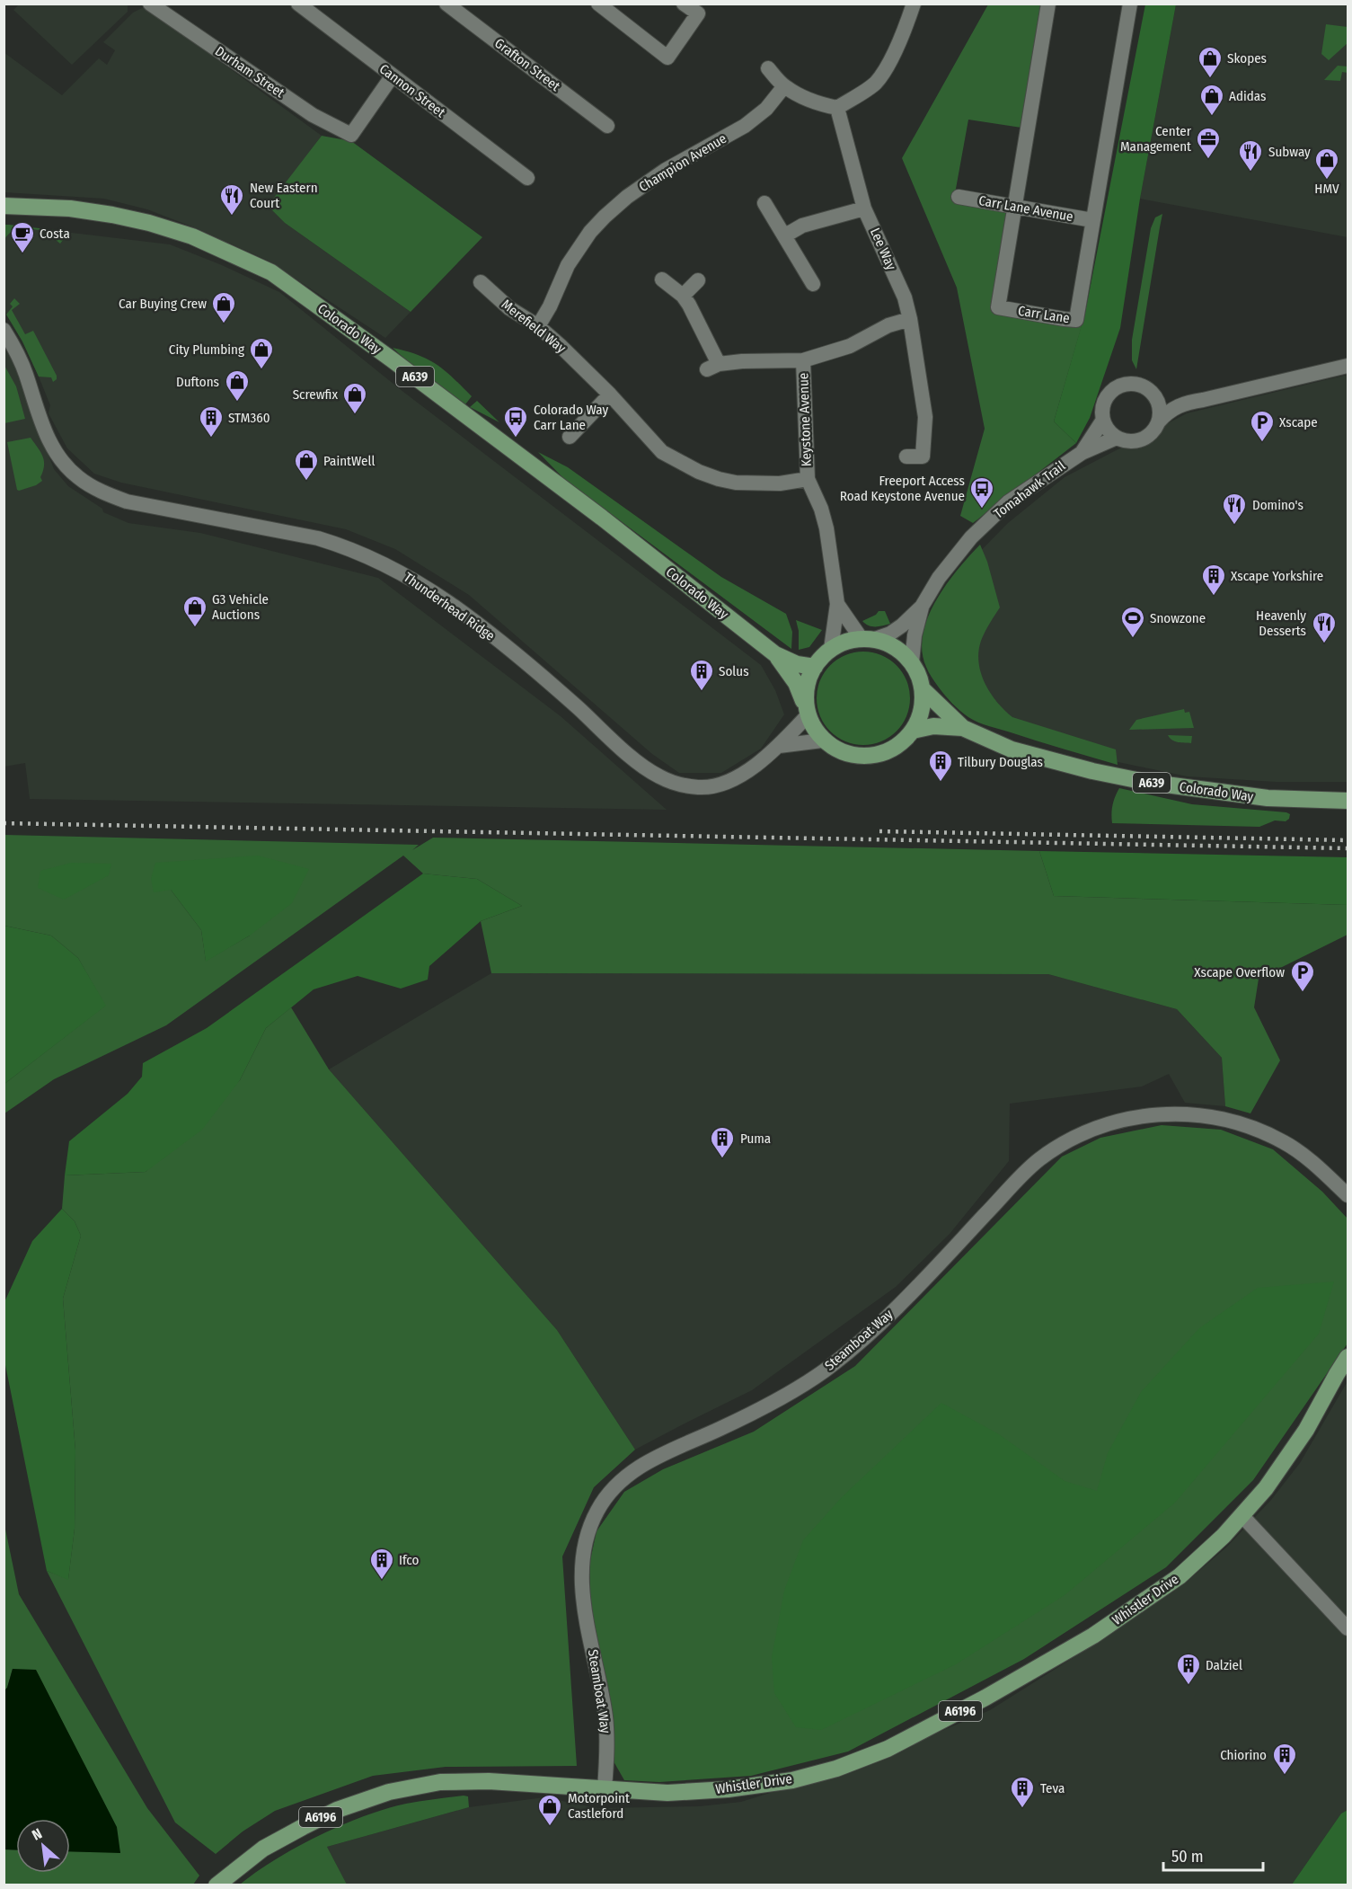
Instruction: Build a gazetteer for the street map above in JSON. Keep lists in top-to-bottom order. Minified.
{"streets":{"main road":["Colorado Way","A639","Whistler Drive","A6196"],"street":["Grafton Street","Durham Street","Cannon Street","Champion Avenue","Carr Lane Avenue","Lee Way","Carr Lane","Merefield Way","Keystone Avenue","Tomahawk Trail","Thunderhead Ridge","Steamboat Way"]},"crossings":[["Durham Street","Cannon Street"],["Champion Avenue","Merefield Way"],["Carr Lane Avenue","Carr Lane"],["Lee Way","Keystone Avenue"],["Merefield Way","Keystone Avenue"],["Colorado Way","A639"],["Colorado Way","Keystone Avenue"],["Colorado Way","Tomahawk Trail"],["Colorado Way","Thunderhead Ridge"],["A639","Keystone Avenue"],["A639","Tomahawk Trail"],["A639","Thunderhead Ridge"],["Keystone Avenue","Tomahawk Trail"],["Keystone Avenue","Thunderhead Ridge"],["Tomahawk Trail","Thunderhead Ridge"],["Steamboat Way","Whistler Drive"]],"places":{"shop":["Skopes","Adidas","HMV","Car Buying Crew","City Plumbing","Duftons","Screwfix","PaintWell","G3 Vehicle Auctions","Motorpoint Castleford"],"office":["Center Management"],"restaurant":["Subway","New Eastern Court","Domino's","Heavenly Desserts"],"cafe":["Costa"],"building":["STM360","Xscape Yorkshire","Solus","Tilbury Douglas","Puma","Ifco","Dalziel","Chiorino","Teva"],"bus stop":["Colorado Way Carr Lane","Freeport Access Road Keystone Avenue"],"parking":["Xscape","Xscape Overflow"],"sports":["Snowzone"]},"scale_bar":"50 m","north":"top left"}
